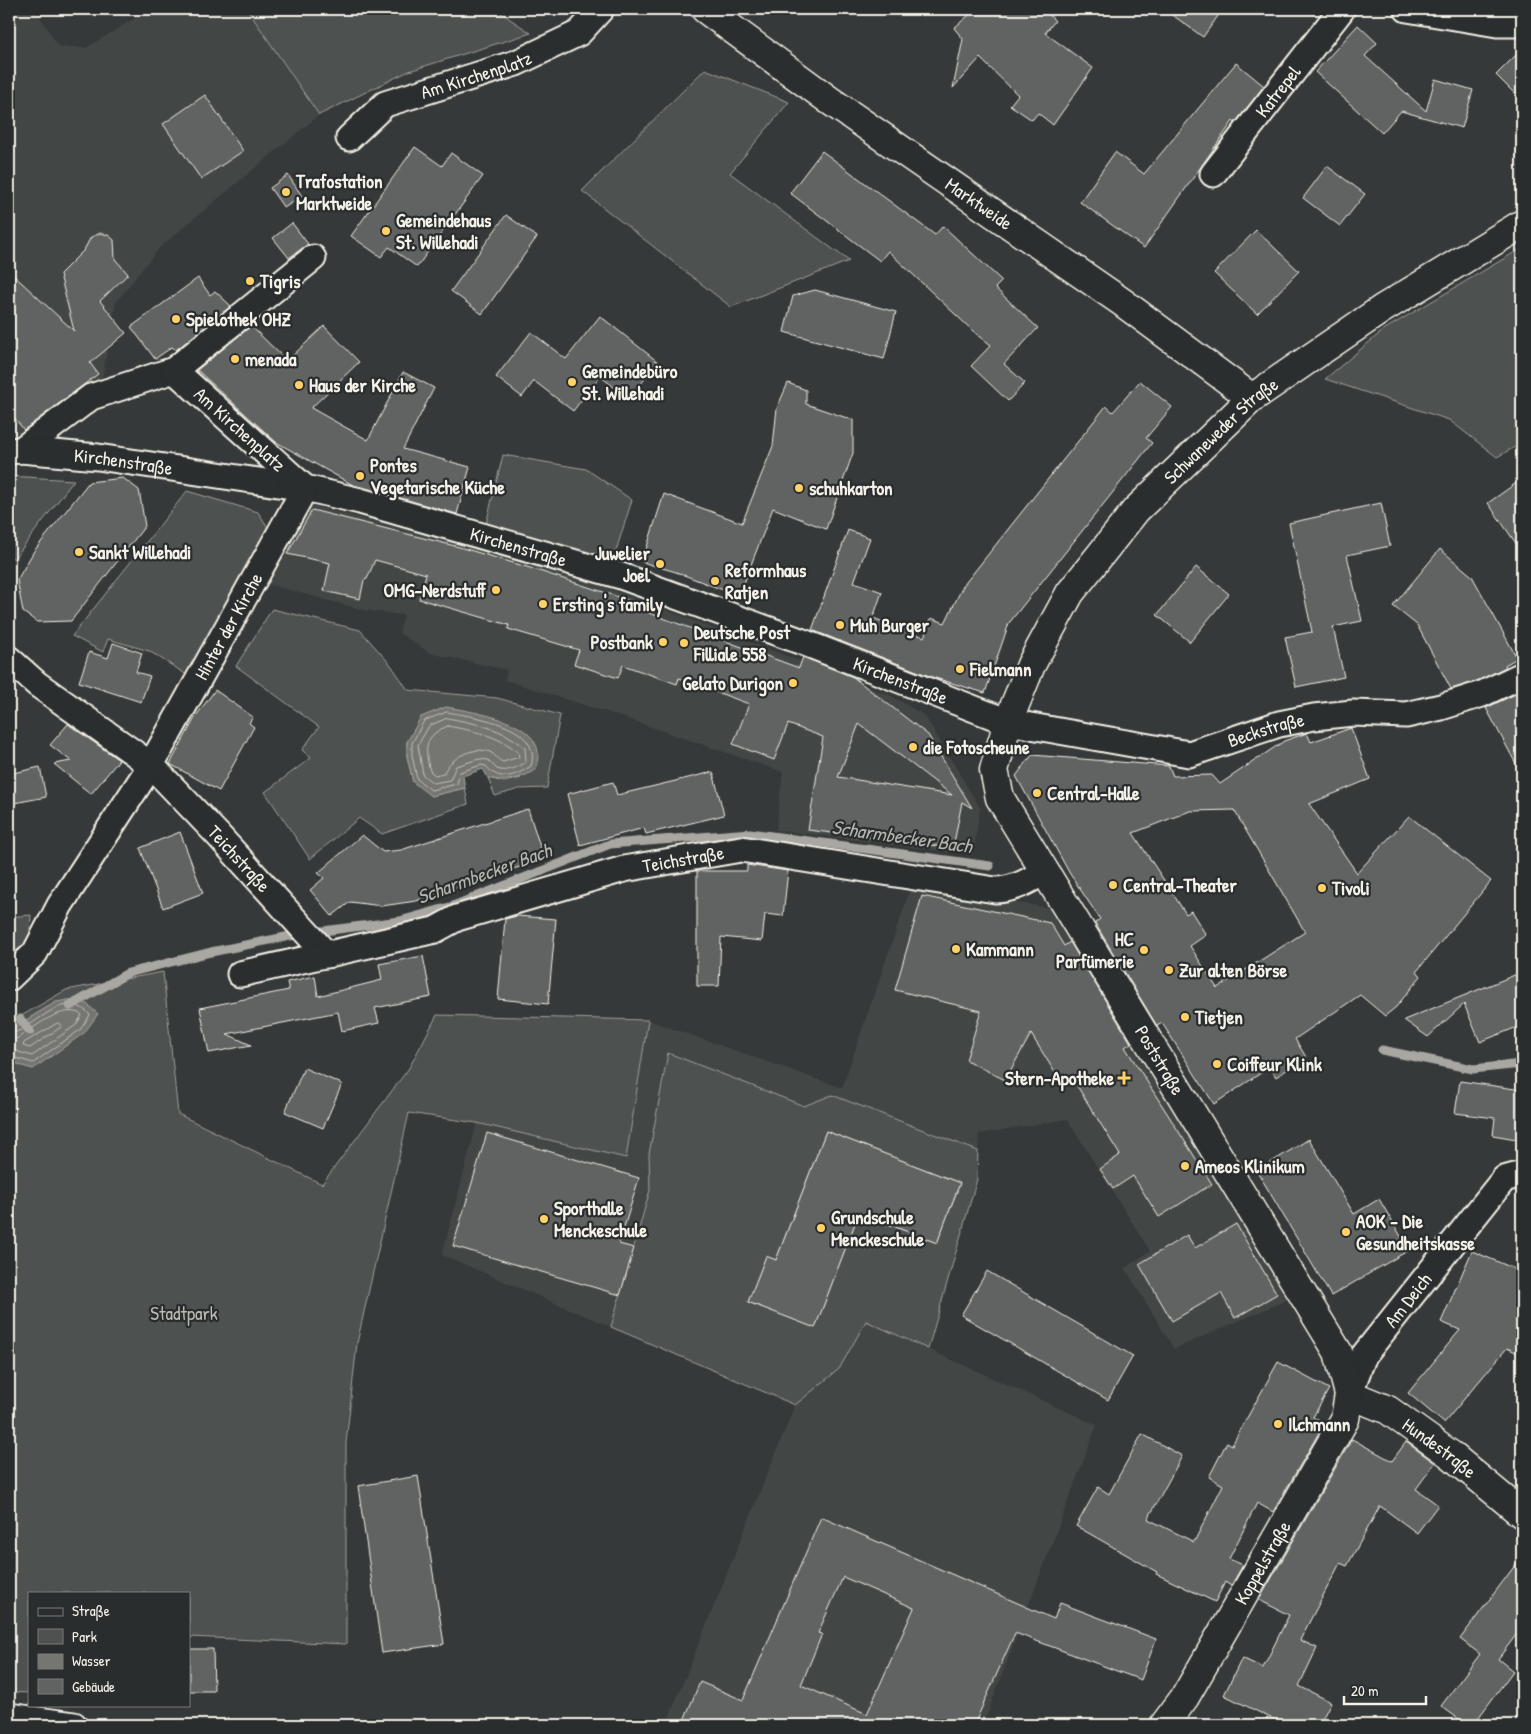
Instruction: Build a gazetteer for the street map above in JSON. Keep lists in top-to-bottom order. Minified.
{"streets":{"street":["Am Kirchenplatz","Katrepel","Marktweide","Schwaneweder Straße","Kirchenstraße","Hinter der Kirche","Beckstraße","Teichstraße","Poststraße","Am Deich","Hundestraße","Koppelstraße"]},"crossings":[["Am Kirchenplatz","Kirchenstraße"],["Am Kirchenplatz","Hinter der Kirche"],["Marktweide","Schwaneweder Straße"],["Schwaneweder Straße","Kirchenstraße"],["Schwaneweder Straße","Beckstraße"],["Schwaneweder Straße","Poststraße"],["Kirchenstraße","Hinter der Kirche"],["Kirchenstraße","Beckstraße"],["Kirchenstraße","Poststraße"],["Hinter der Kirche","Teichstraße"],["Beckstraße","Poststraße"],["Teichstraße","Poststraße"],["Poststraße","Am Deich"],["Poststraße","Hundestraße"],["Poststraße","Koppelstraße"],["Am Deich","Hundestraße"],["Am Deich","Koppelstraße"],["Hundestraße","Koppelstraße"]],"water":["Scharmbecker Bach"],"parks":["Stadtpark"],"places":{"other":["Trafostation Marktweide","Gemeindehaus St. Willehadi","Tigris","Spielothek OHZ","menada","Gemeindebüro St. Willehadi","Haus der Kirche","Pontes Vegetarische Küche","schuhkarton","Sankt Willehadi","Juwelier Joel","Reformhaus Ratjen","OMG-Nerdstuff","Ersting's family","Muh Burger","Postbank","Deutsche Post Filliale 558","Fielmann","Gelato Durigon","die Fotoscheune","Central-Halle","Central-Theater","Tivoli","Kammann","HC Parfümerie","Zur alten Börse","Tietjen","Coiffeur Klink","Ameos Klinikum","Sporthalle Menckeschule","Grundschule Menckeschule","AOK - Die Gesundheitskasse","Ilchmann"],"health":["Stern-Apotheke"]},"legend":["Straße","Park","Wasser","Gebäude"],"scale_bar":"20 m"}
